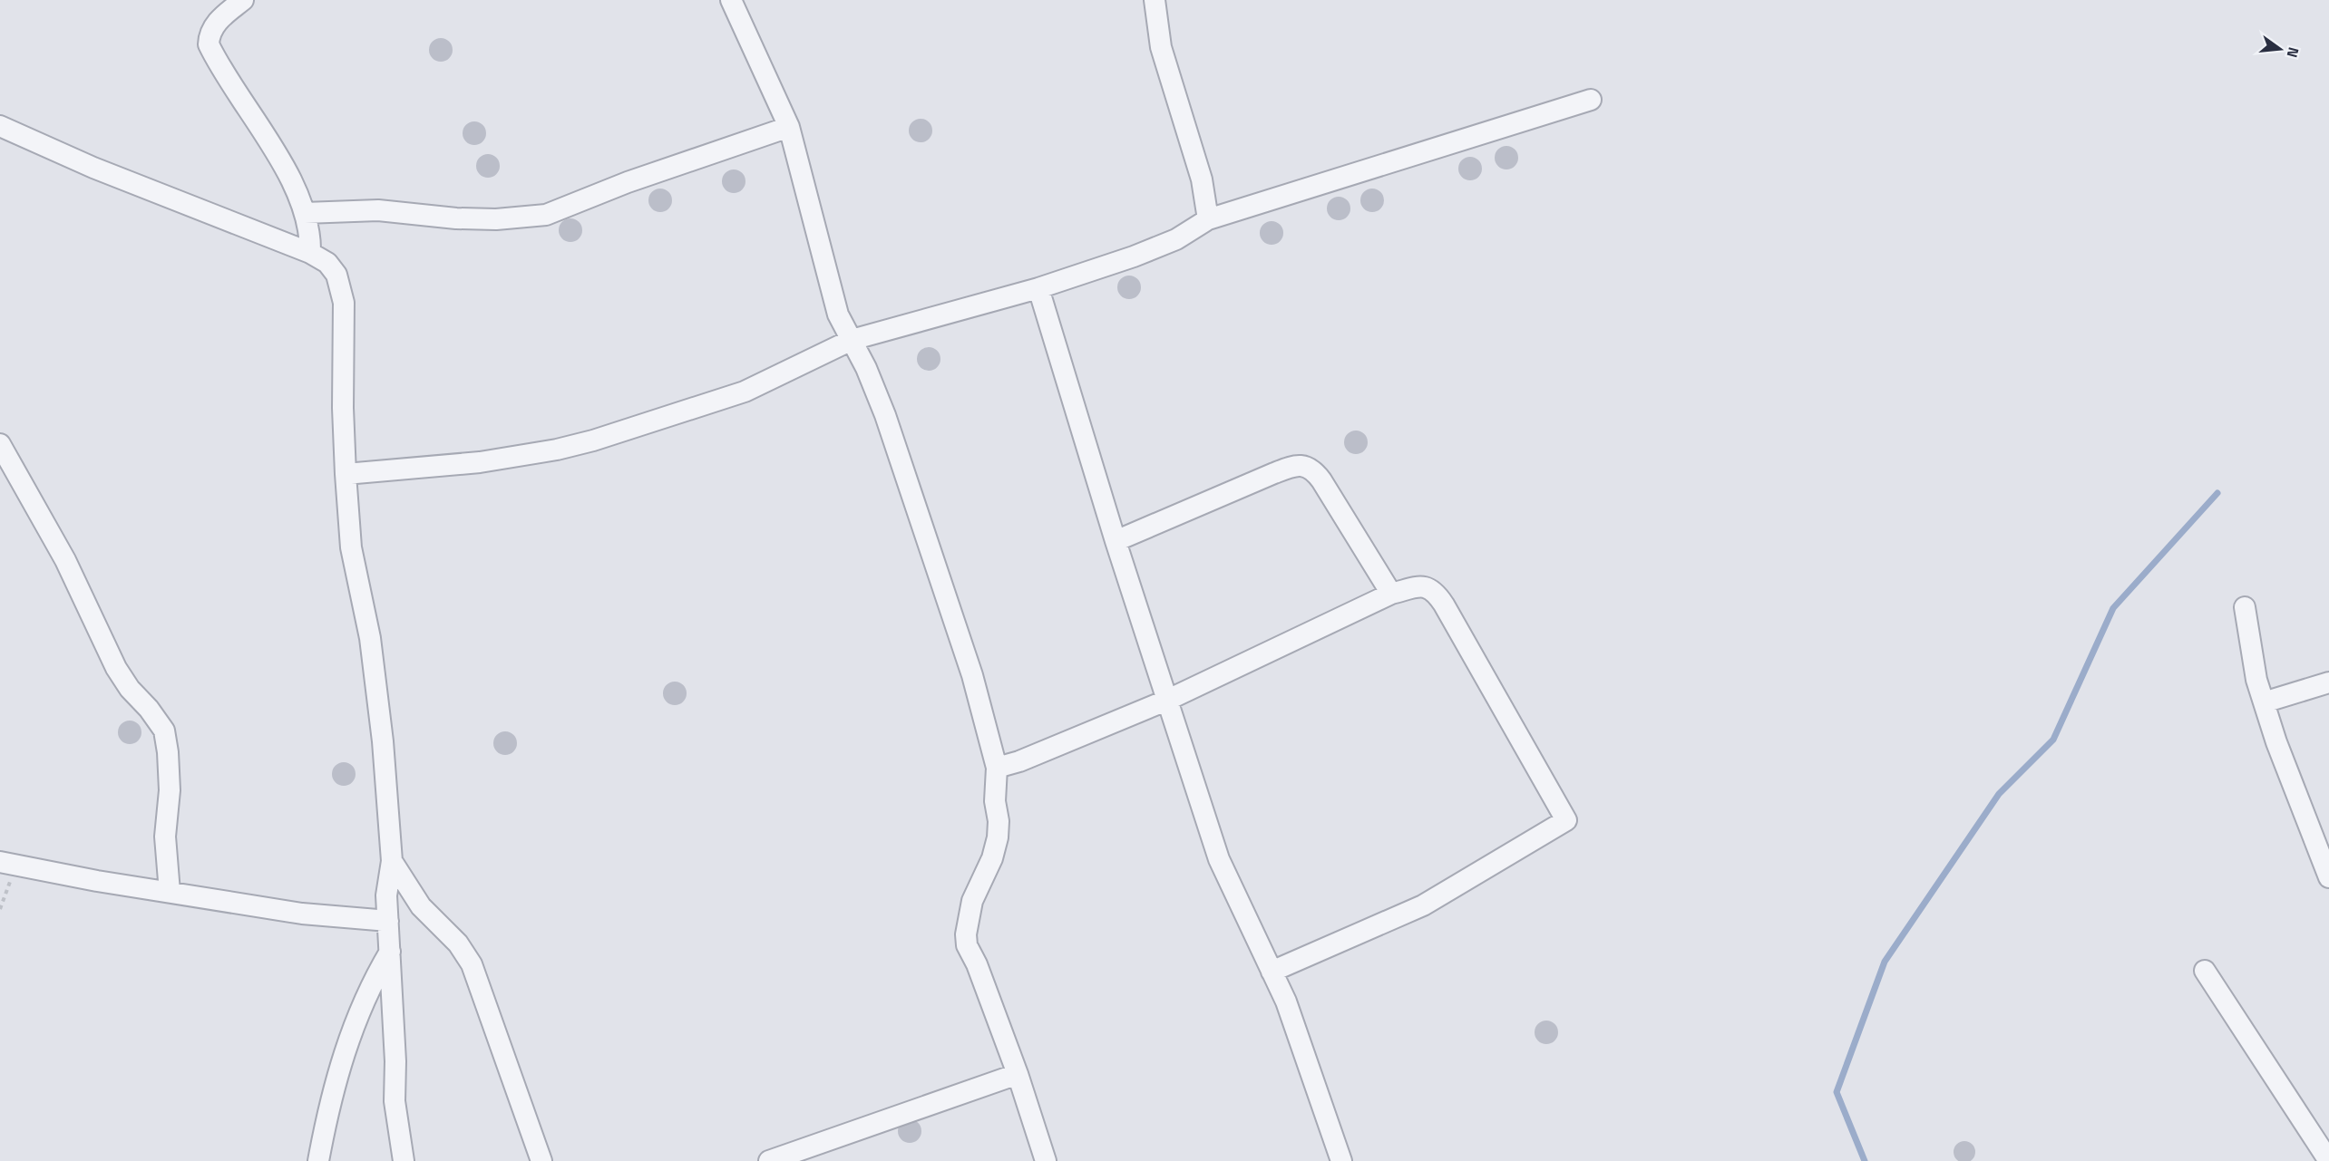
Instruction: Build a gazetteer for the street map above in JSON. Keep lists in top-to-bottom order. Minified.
{"north":"right"}
